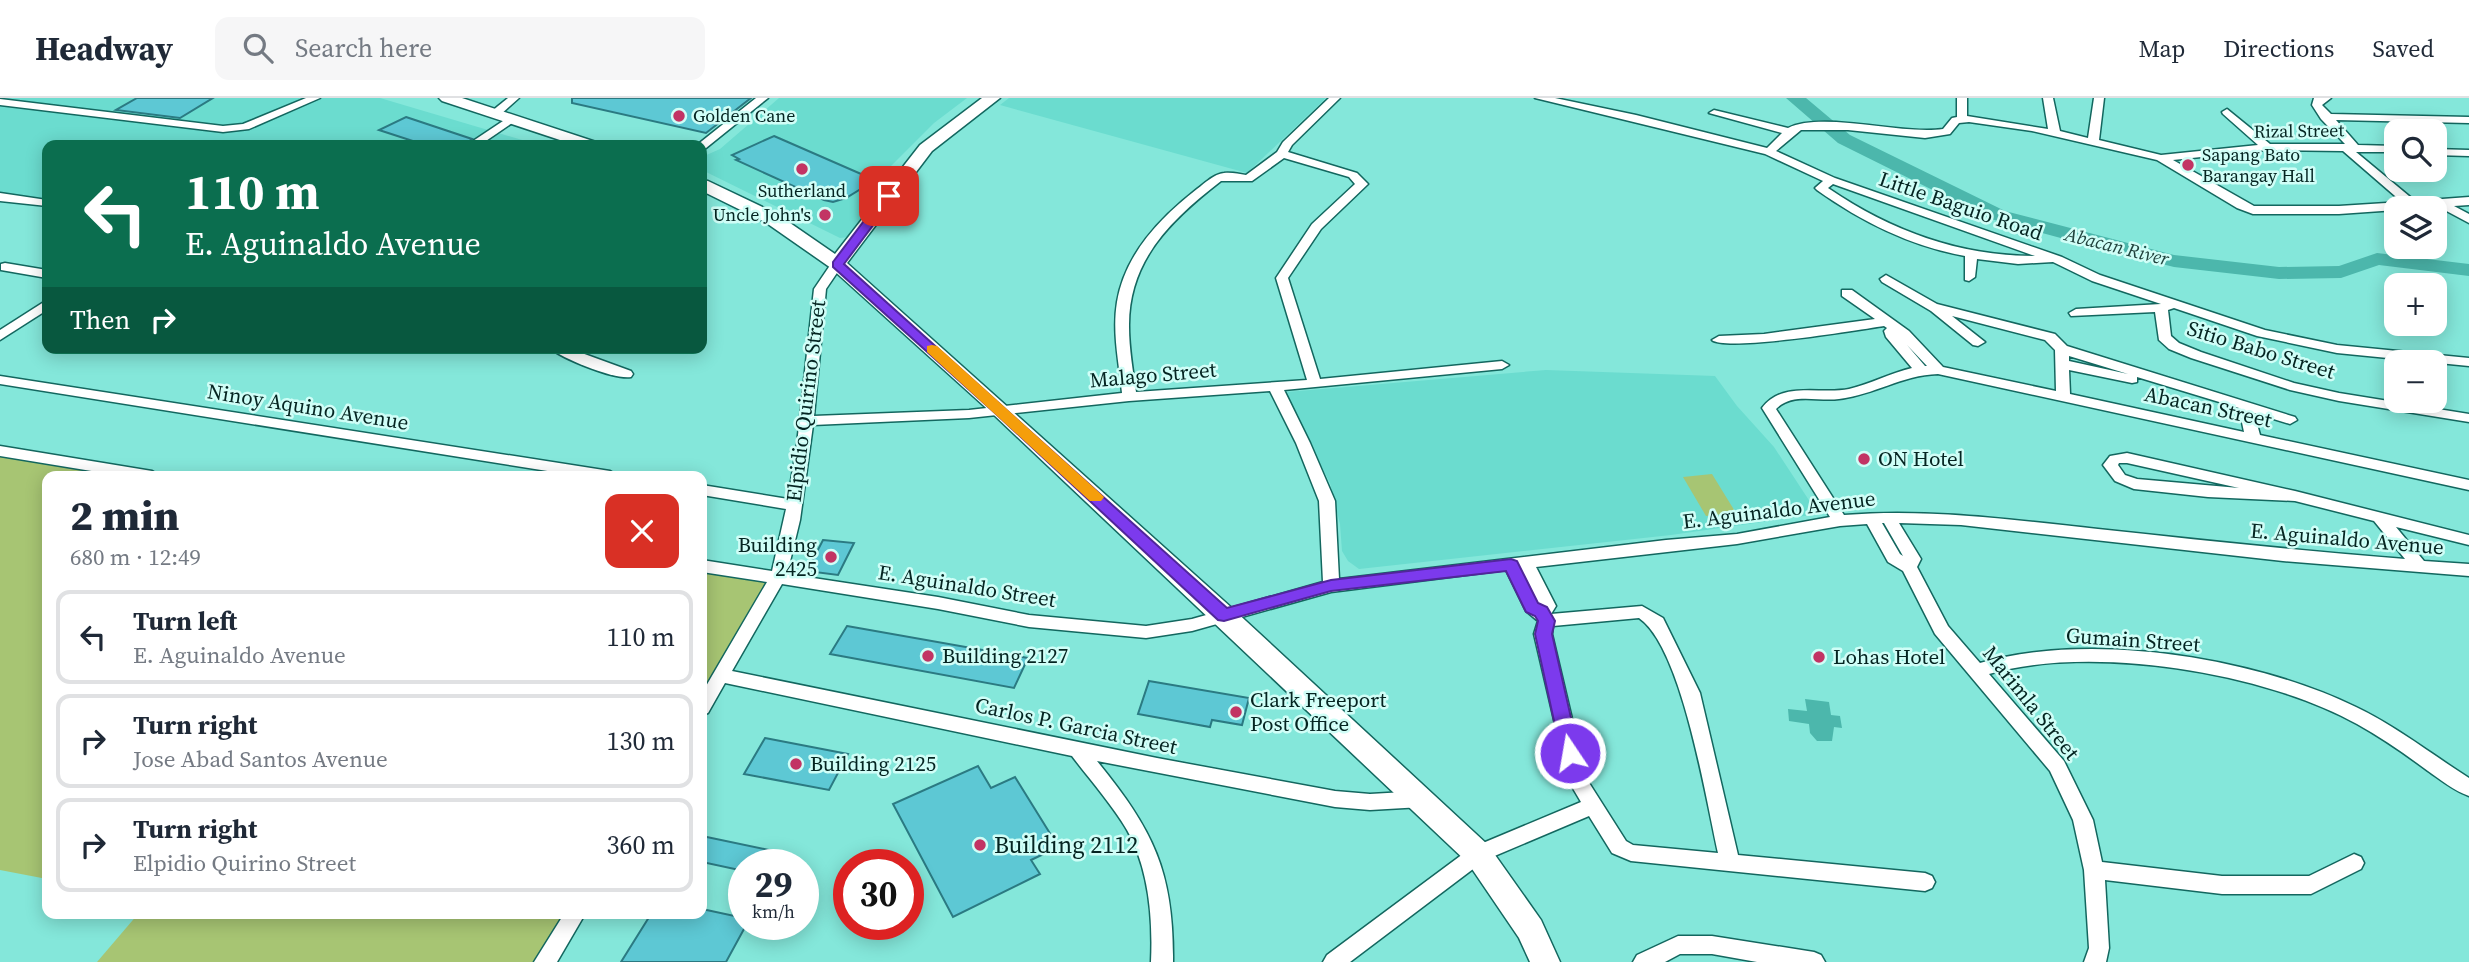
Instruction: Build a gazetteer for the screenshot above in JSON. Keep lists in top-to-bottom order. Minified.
{"streets":{"main road":["Elpidio Quirino Street"],"street":["Rizal Street","Little Baguio Road","Sitio Babo Street","Malago Street","Ninoy Aquino Avenue","Abacan Street","E. Aguinaldo Avenue","E. Aguinaldo Street","Gumain Street","Marimla Street","Carlos P. Garcia Street"]},"crossings":[["Little Baguio Road","Sitio Babo Street"],["Malago Street","Elpidio Quirino Street"],["Elpidio Quirino Street","E. Aguinaldo Street"],["Elpidio Quirino Street","Carlos P. Garcia Street"],["Abacan Street","E. Aguinaldo Avenue"],["E. Aguinaldo Avenue","E. Aguinaldo Street"],["E. Aguinaldo Avenue","Marimla Street"],["Gumain Street","Marimla Street"]],"water":["Abacan River"],"places":["Golden Cane","Sapang Bato Barangay Hall","Sutherland","Uncle John's","ON Hotel","Building 2425","Building 2127","Lohas Hotel","Clark Freeport Post Office","Building 2125","Building 2112"],"page":{"header":"Headway","search":"Search here","nav":["Map","Directions","Saved"],"map_buttons":["+","−"],"turn":["110 m","E. Aguinaldo Avenue"],"then":"Then","heading":["2 min","680 m · 12:49"],"list":[{"name":"Turn left","note":"E. Aguinaldo Avenue","value":"110 m"},{"name":"Turn right","note":"Jose Abad Santos Avenue","value":"130 m"},{"name":"Turn right","note":"Elpidio Quirino Street","value":"360 m"}],"speed":"29 km/h","limit":"30"}}
